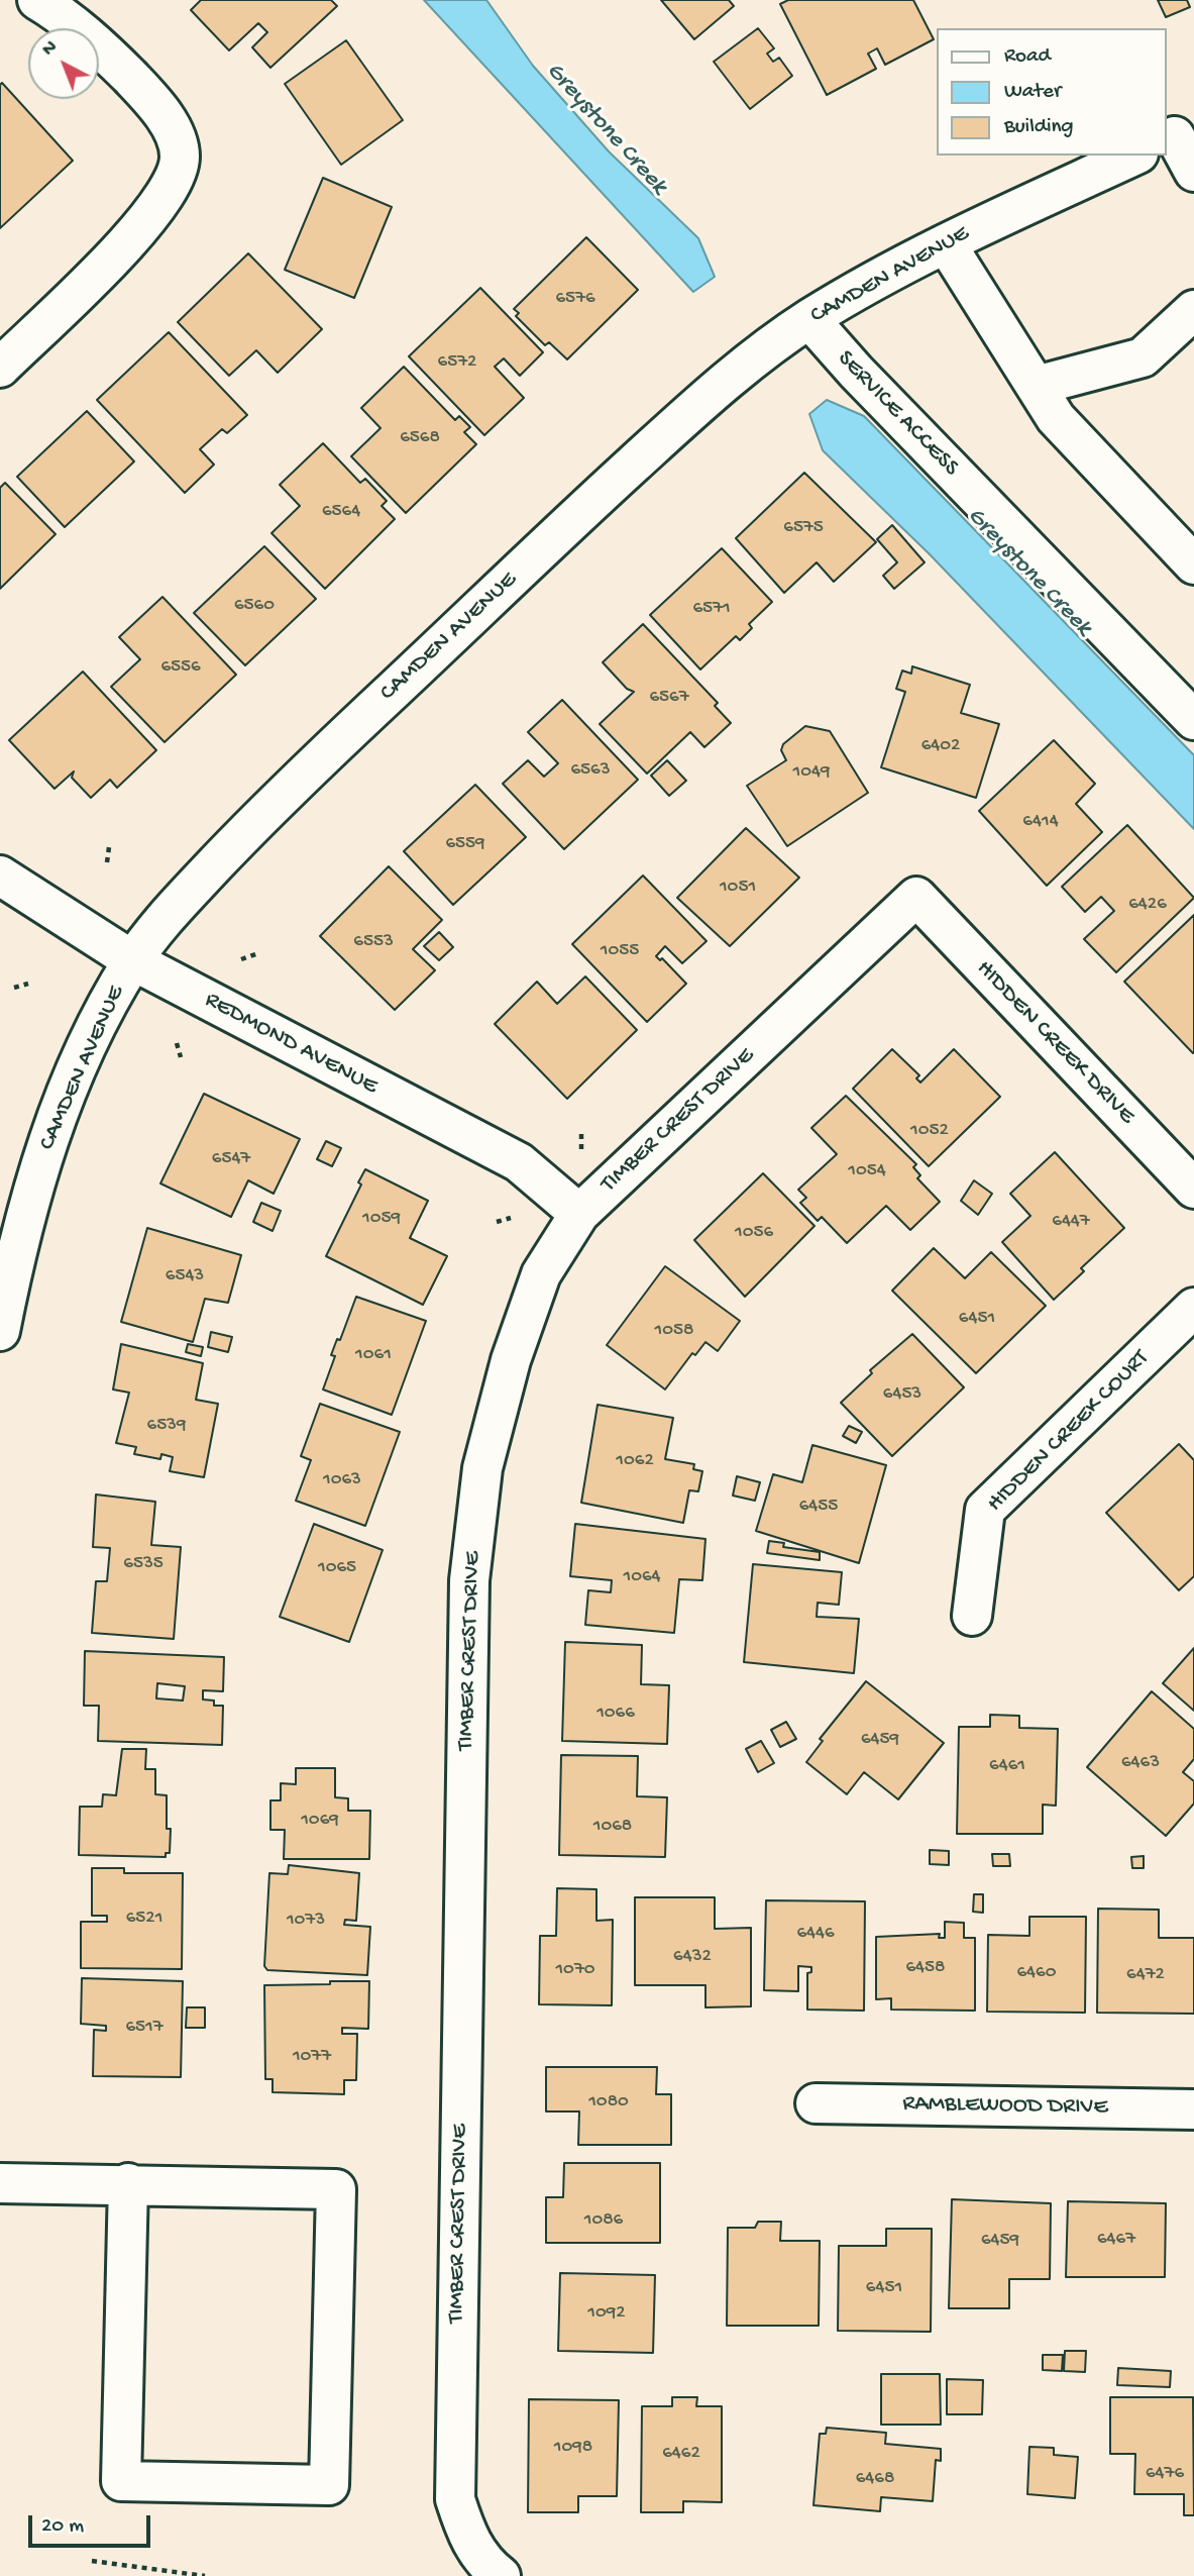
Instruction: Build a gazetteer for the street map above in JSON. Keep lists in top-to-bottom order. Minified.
{"streets":{"street":["CAMDEN AVENUE","SERVICE ACCESS","HIDDEN CREEK DRIVE","REDMOND AVENUE","TIMBER CREST DRIVE","HIDDEN CREEK COURT","RAMBLEWOOD DRIVE"]},"crossings":[["CAMDEN AVENUE","SERVICE ACCESS"],["CAMDEN AVENUE","REDMOND AVENUE"],["HIDDEN CREEK DRIVE","TIMBER CREST DRIVE"],["REDMOND AVENUE","TIMBER CREST DRIVE"]],"water":["Greystone Creek"],"house_numbers":["6576","6572","6568","6564","6575","6560","6571","6556","6567","6402","6563","1049","6414","6559","1051","6426","6553","1055","1052","6547","1054","1059","6447","1056","6543","6451","1058","1061","6453","6539","1062","1063","6455","6535","1065","1064","1066","6459","6463","6461","1069","1068","6521","1073","6446","6432","6458","1070","6460","6472","6517","1077","1080","1086","6467","6459","6451","1092","1098","6462","6476","6468"],"legend":["Road","Water","Building"],"scale_bar":"20 m","north":"top left"}
